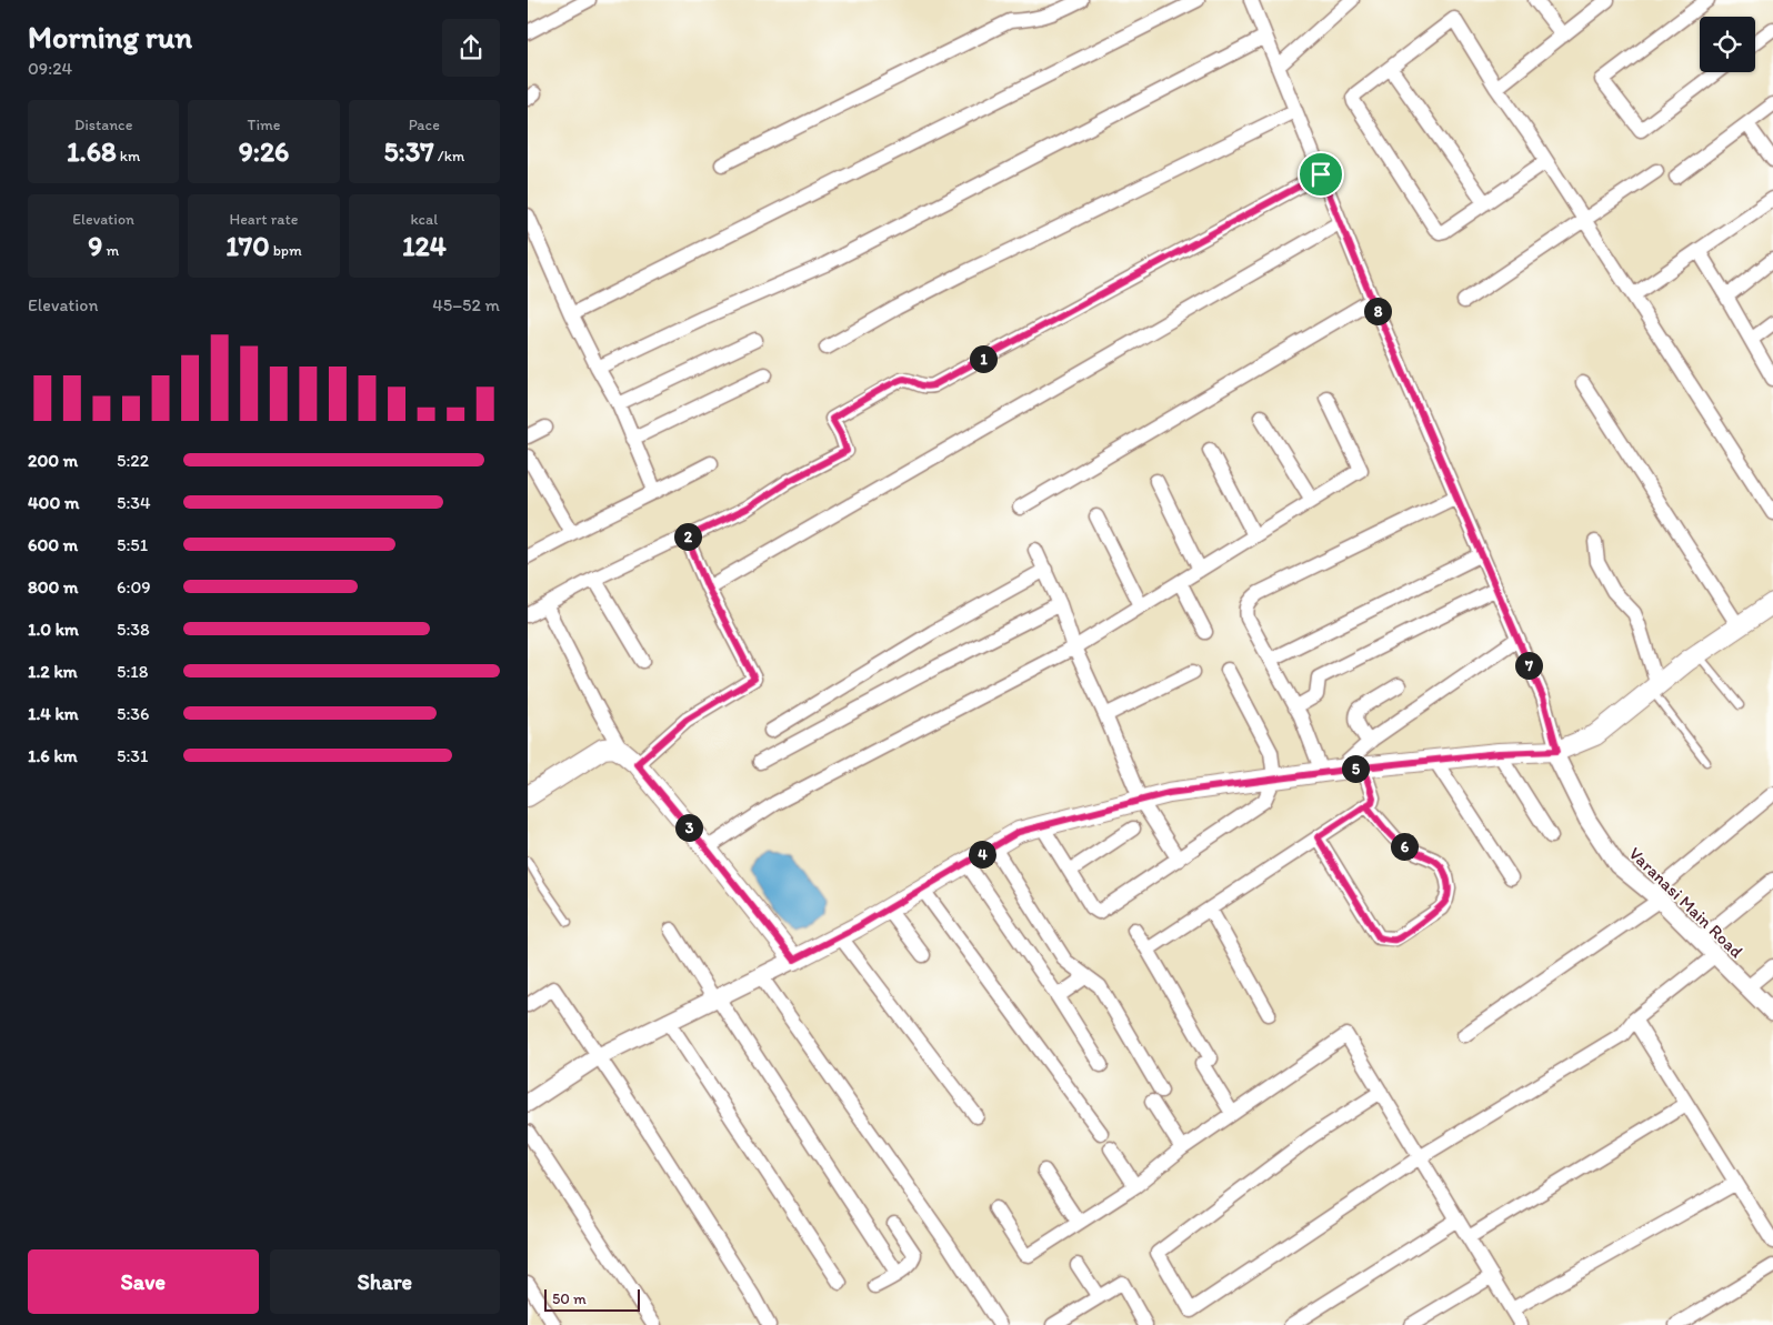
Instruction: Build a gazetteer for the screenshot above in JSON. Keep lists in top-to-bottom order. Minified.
{"streets":{"street":["Varanasi Main Road"]},"scale_bar":"50 m","page":{"heading":["Morning run","09:24"],"stats":[["Distance","1.68 km"],["Time","9:26"],["Pace","5:37 /km"],["Elevation","9 m"],["Heart rate","170 bpm"],["kcal","124"]],"chart":["Elevation","45–52 m"],"pins":["8","1","2","7","5","3","6","4"],"list":[{"name":"200 m","note":"5:22"},{"name":"400 m","note":"5:34"},{"name":"600 m","note":"5:51"},{"name":"800 m","note":"6:09"},{"name":"1.0 km","note":"5:38"},{"name":"1.2 km","note":"5:18"},{"name":"1.4 km","note":"5:36"},{"name":"1.6 km","note":"5:31"}],"buttons":["Save","Share"],"scale":"50 m"}}
